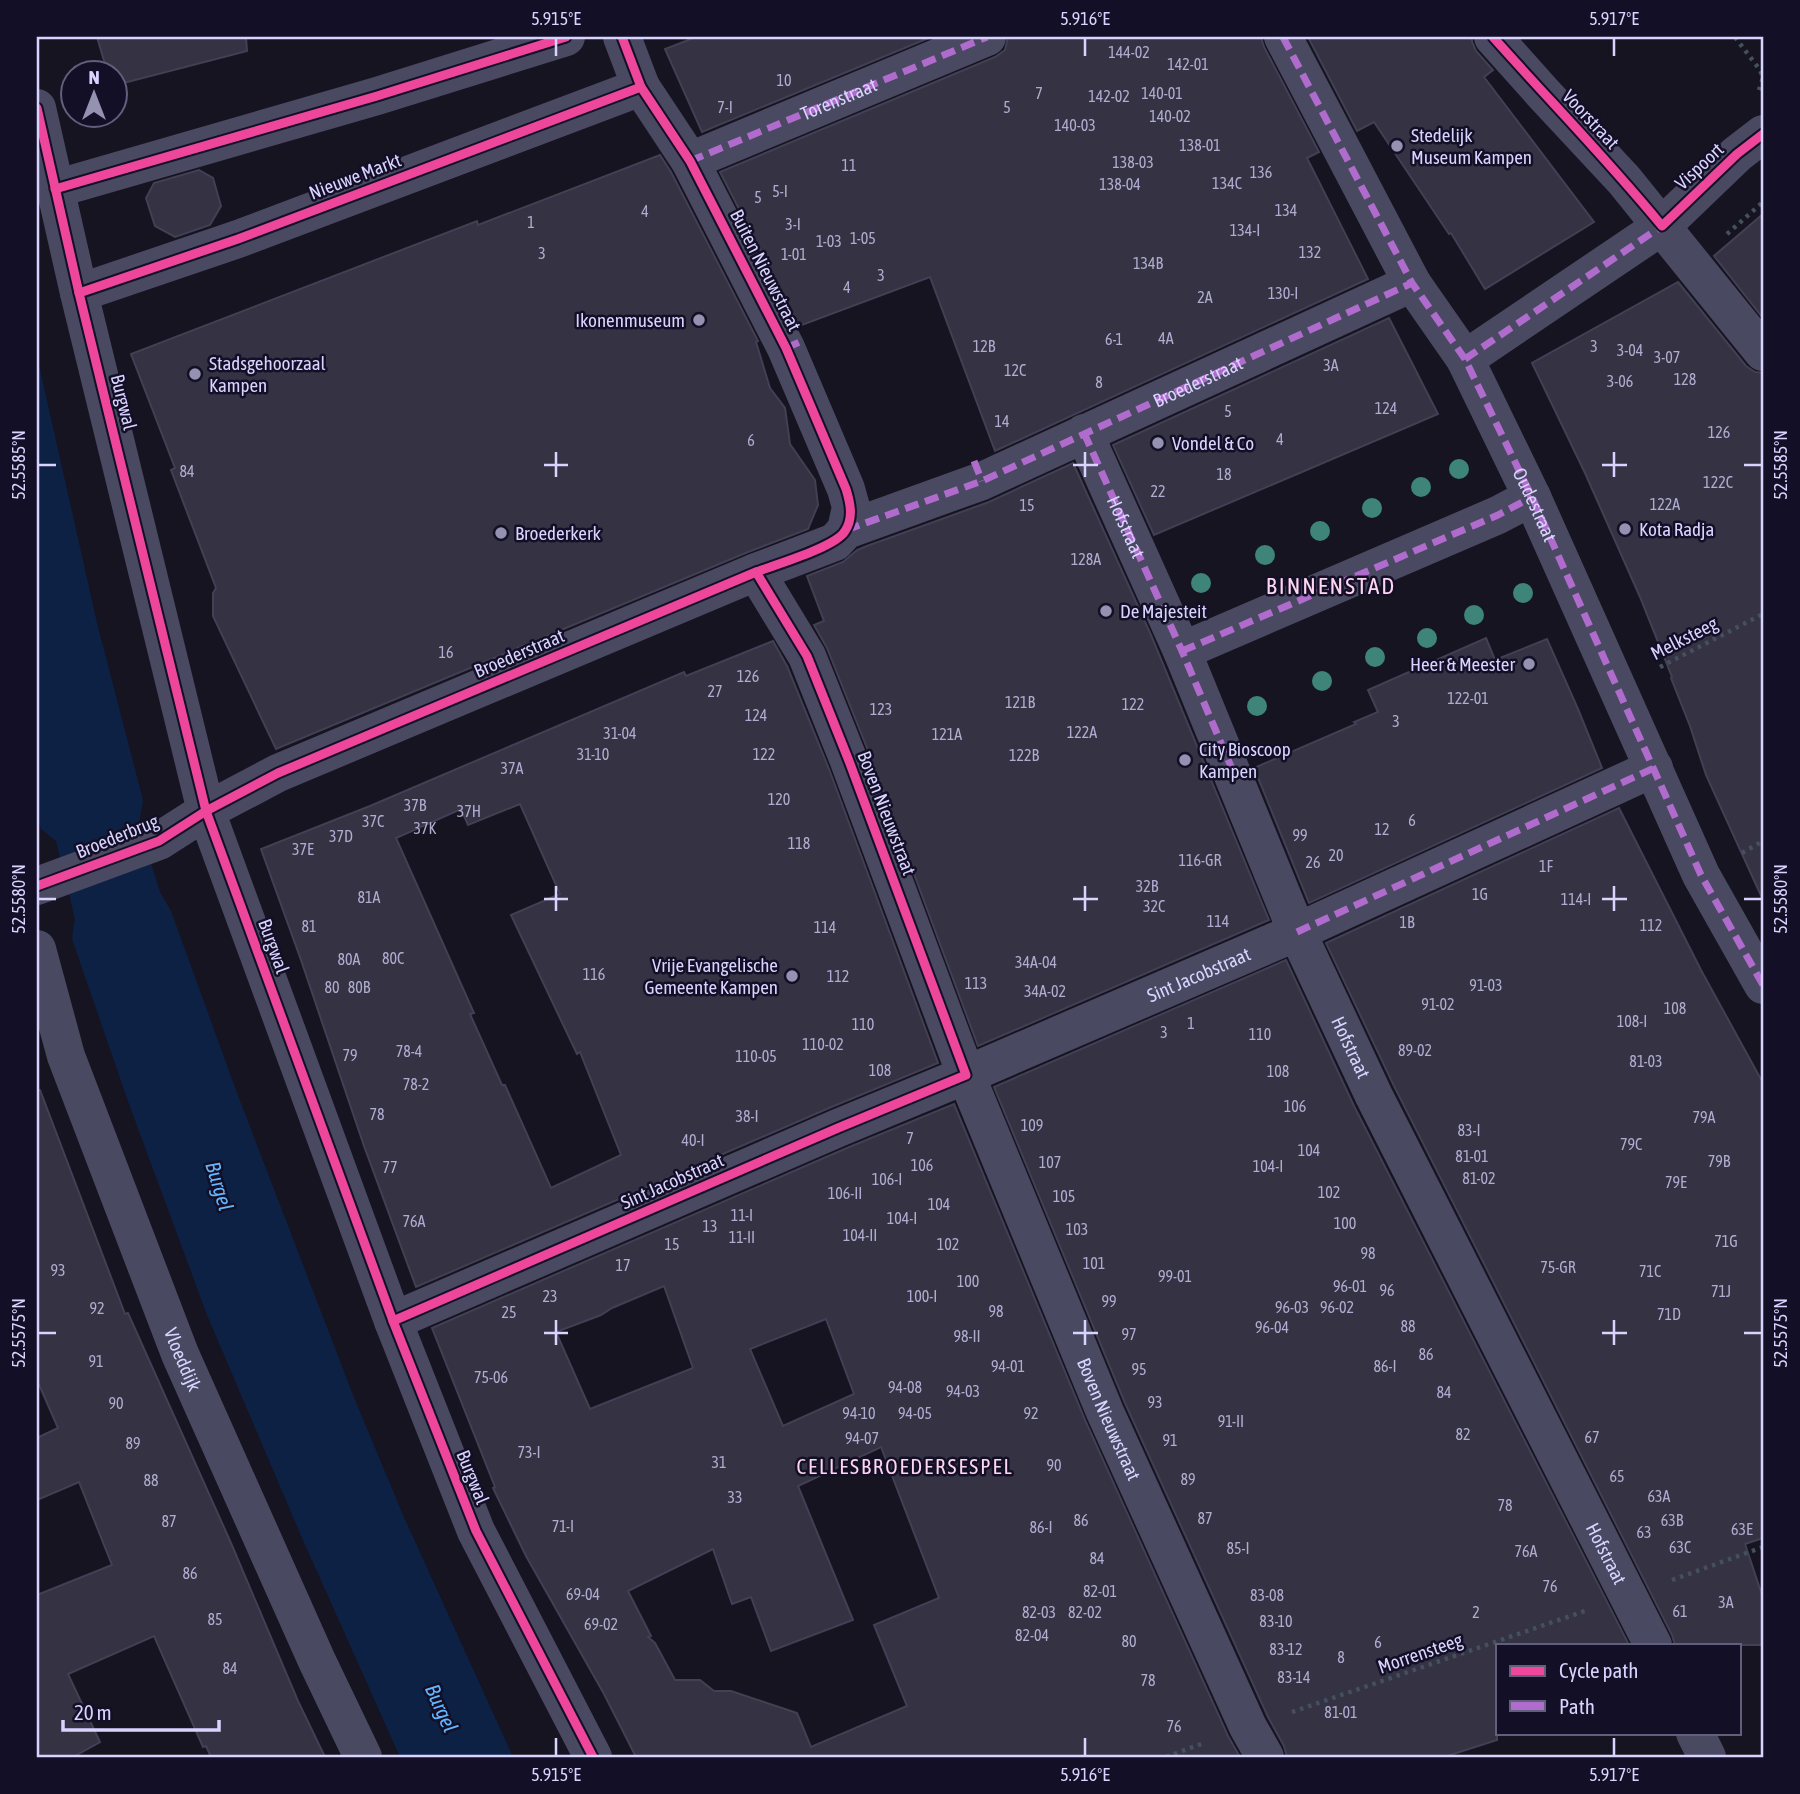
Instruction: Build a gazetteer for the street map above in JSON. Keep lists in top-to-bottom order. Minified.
{"streets":{"street":["Torenstraat","Voorstraat","Vispoort","Nieuwe Markt","Buiten Nieuwstraat","Broederstraat","Burgwal","Oudestraat","Hofstraat","Boven Nieuwstraat","Broederbrug","Sint Jacobstraat","Vloeddijk"],"path":["Melksteeg","Morrensteeg"]},"crossings":[["Torenstraat","Buiten Nieuwstraat"],["Voorstraat","Vispoort"],["Vispoort","Oudestraat"],["Nieuwe Markt","Buiten Nieuwstraat"],["Nieuwe Markt","Burgwal"],["Buiten Nieuwstraat","Broederstraat"],["Broederstraat","Burgwal"],["Broederstraat","Oudestraat"],["Broederstraat","Hofstraat"],["Broederstraat","Boven Nieuwstraat"],["Broederstraat","Broederbrug"],["Burgwal","Broederbrug"],["Burgwal","Sint Jacobstraat"],["Oudestraat","Melksteeg"],["Oudestraat","Sint Jacobstraat"],["Hofstraat","Sint Jacobstraat"],["Hofstraat","Morrensteeg"],["Boven Nieuwstraat","Sint Jacobstraat"],["Boven Nieuwstraat","Morrensteeg"]],"districts":["BINNENSTAD","CELLESBROEDERSESPEL"],"water":["Burgel"],"places":["Stedelijk Museum Kampen","Ikonenmuseum","Stadsgehoorzaal Kampen","Vondel & Co","Kota Radja","Broederkerk","De Majesteit","Heer & Meester","City Bioscoop Kampen","Vrije Evangelische Gemeente Kampen"],"house_numbers":["144-02","142-01","10","7","140-01","142-02","7-I","5","140-02","140-03","138-01","138-03","11","136","134C","138-04","5-I","5","134","4","1","3-I","134-I","1-05","1-03","132","3","1-01","134B","3","4","130-I","2A","4A","6-1","12B","3","3-04","3-07","3A","12C","128","3-06","8","124","5","14","126","4","6","84","18","122C","22","122A","15","128A","16","126","27","122-01","121B","122","123","124","3","122A","31-04","121A","31-10","122","122B","37A","120","37B","37H","6","37C","37K","12","99","37D","118","37E","20","116-GR","26","1F","32B","1G","81A","114-I","32C","114","1B","112","81","114","80C","80A","34A-04","116","112","113","91-03","80","80B","34A-02","91-02","108","108-I","1","110","3","110","110-02","89-02","78-4","79","110-05","81-03","108","108","78-2","106","78","38-I","79A","109","83-I","7","40-I","79C","104","81-01","79B","107","106","104-I","77","81-02","106-I","79E","102","106-II","105","104","11-I","104-I","76A","100","13","103","104-II","11-II","71G","15","102","98","101","17","75-GR","93","71C","99-01","100","96-01","96","71J","23","100-I","99","96-03","96-02","92","98","25","71D","88","96-04","97","98-II","86","91","94-01","86-I","95","75-06","94-08","94-03","84","93","90","94-10","94-05","92","91-II","82","67","94-07","91","89","73-I","31","90","65","89","88","63A","33","78","87","86","63B","87","71-I","86-I","63E","63","63C","85-I","76A","84","86","76","82-01","69-04","83-08","3A","61","82-03","82-02","2","85","83-10","69-02","82-04","80","6","83-12","8","84","83-14","78","81-01","76"],"legend":["Cycle path","Path"],"scale_bar":"20 m","north":"top","coordinates":["5.915°E","5.916°E","5.917°E","52.5585°N","52.5580°N","52.5575°N"]}
